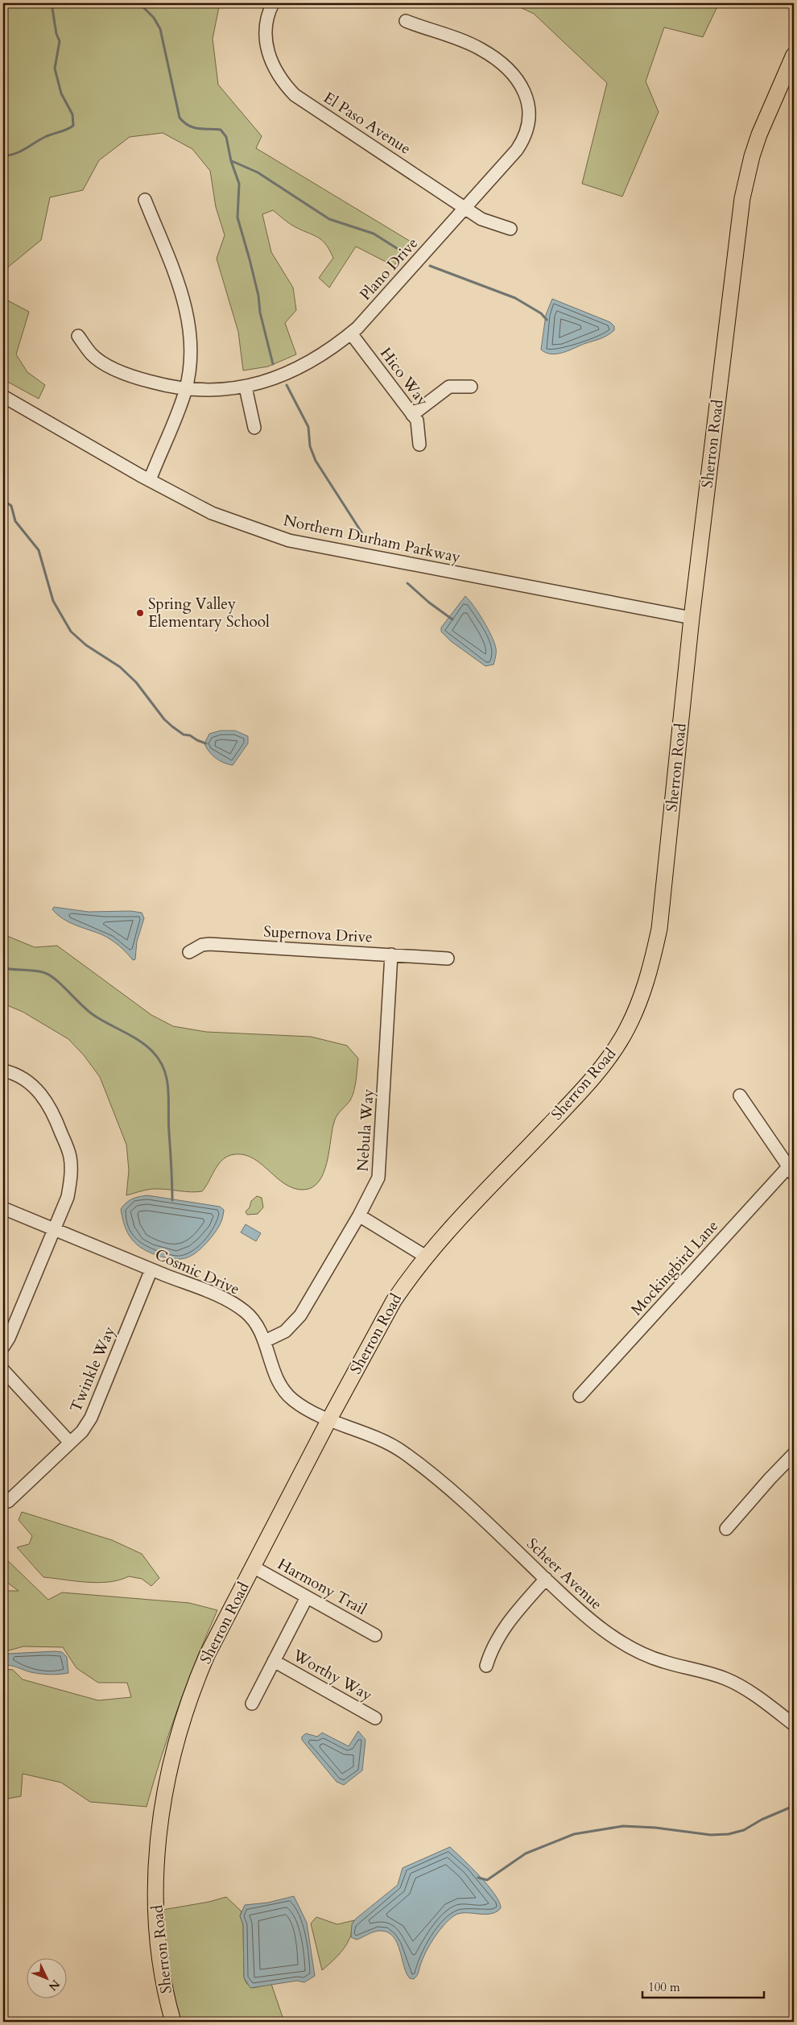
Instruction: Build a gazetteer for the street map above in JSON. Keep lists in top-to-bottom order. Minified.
{"streets":{"main road":["Sherron Road"],"street":["El Paso Avenue","Plano Drive","Hico Way","Northern Durham Parkway","Supernova Drive","Nebula Way","Mockingbird Lane","Cosmic Drive","Twinkle Way","Scheer Avenue","Harmony Trail","Worthy Way"]},"crossings":[["El Paso Avenue","Plano Drive"],["Plano Drive","Hico Way"],["Sherron Road","Northern Durham Parkway"],["Sherron Road","Cosmic Drive"],["Sherron Road","Scheer Avenue"],["Sherron Road","Harmony Trail"],["Supernova Drive","Nebula Way"],["Nebula Way","Cosmic Drive"],["Cosmic Drive","Twinkle Way"],["Cosmic Drive","Scheer Avenue"]],"places":["Spring Valley Elementary School"],"scale_bar":"100 m","north":"bottom right"}
